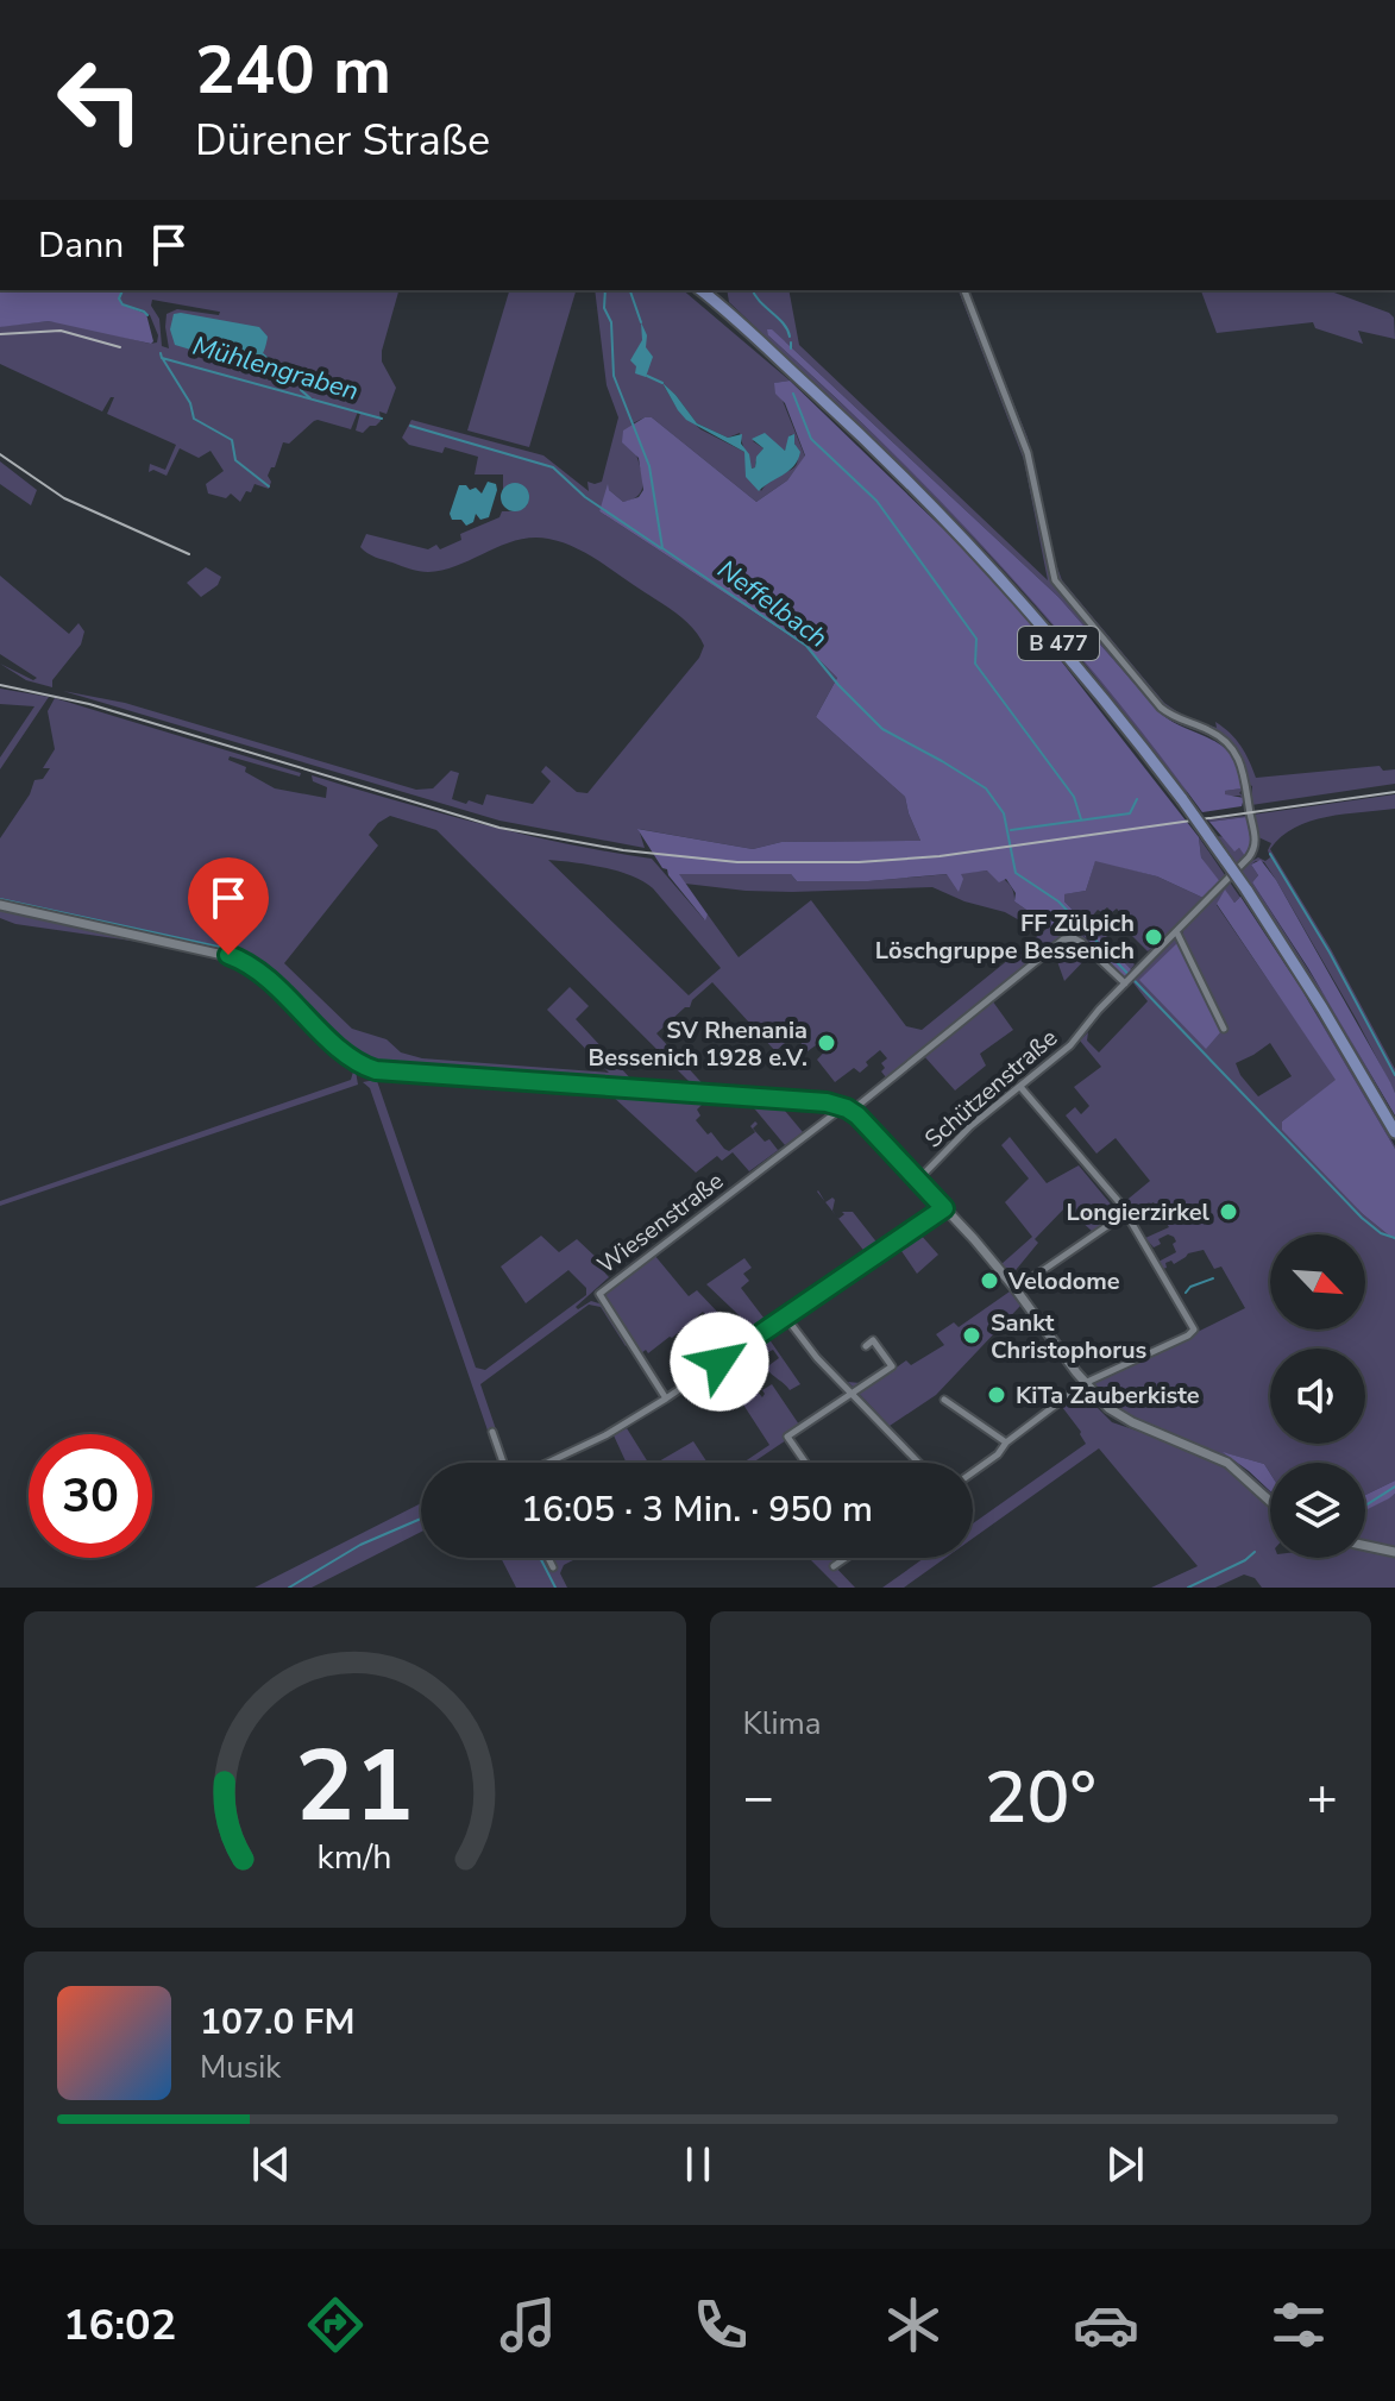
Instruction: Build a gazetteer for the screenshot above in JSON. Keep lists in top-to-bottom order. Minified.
{"streets":{"main road":["B 477"],"street":["Schützenstraße","Wiesenstraße"]},"water":["Mühlengraben","Neffelbach"],"places":["FF Zülpich Löschgruppe Bessenich","SV Rhenania Bessenich 1928 e.V.","Longierzirkel","Velodome","Sankt Christophorus","KiTa Zauberkiste"],"north":"bottom right","page":{"turn":["240 m","Dürener Straße"],"then":"Dann","limit":"30","trip":"16:05 · 3 Min. · 950 m","tile":"Klima","heat":["−","20°","+"],"song":["107.0 FM","Musik"],"tabs":"16:02","gauge":["21","km/h"]}}
